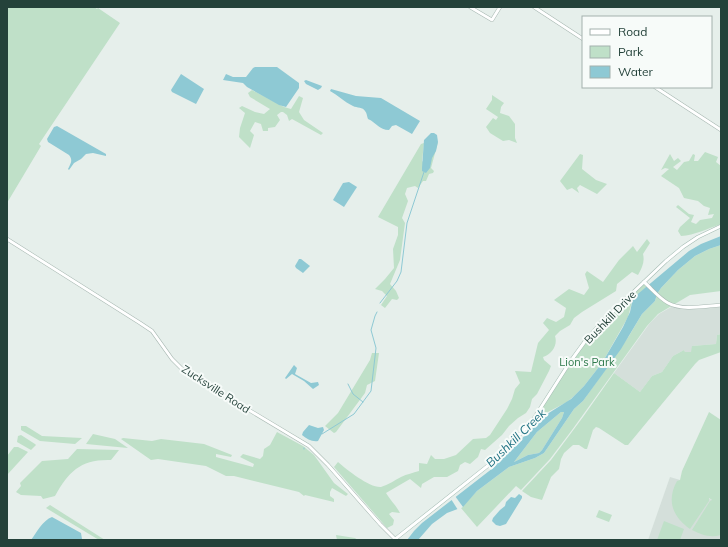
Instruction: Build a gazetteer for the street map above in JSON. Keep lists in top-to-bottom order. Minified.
{"streets":{"street":["Bushkill Drive","Zucksville Road"]},"crossings":[["Bushkill Drive","Zucksville Road"]],"water":["Bushkill Creek"],"parks":["Lion's Park"],"legend":["Road","Park","Water"]}
